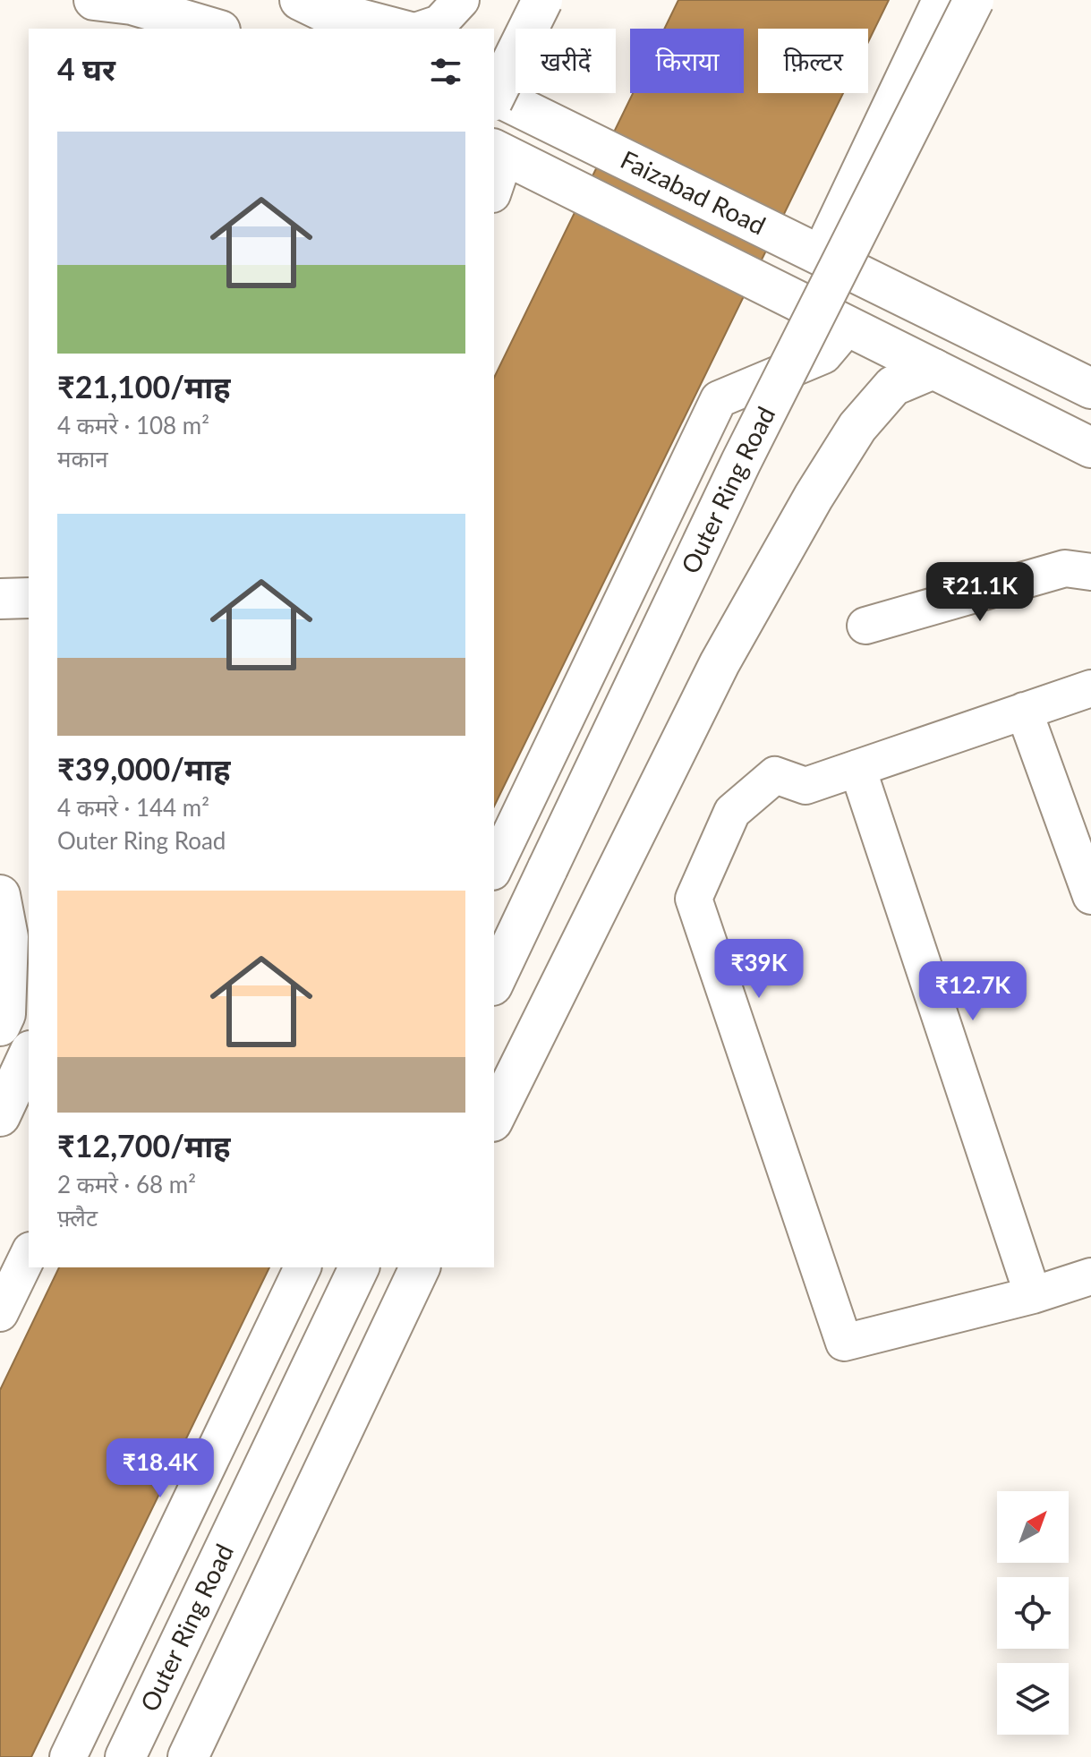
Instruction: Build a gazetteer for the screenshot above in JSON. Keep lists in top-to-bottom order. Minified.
{"streets":{"highway":["Faizabad Road","Outer Ring Road"]},"north":"top right","page":{"chip":["खरीदें","किराया","फ़िल्टर"],"heading":"4 घर","list":[{"name":"₹21,100/माह","note":"4 कमरे · 108 m² · मकान"},{"name":"₹39,000/माह","note":"4 कमरे · 144 m² · Outer Ring Road"},{"name":"₹12,700/माह","note":"2 कमरे · 68 m² · फ़्लैट"}],"price":["₹21.1K","₹39K","₹12.7K","₹18.4K"]}}
